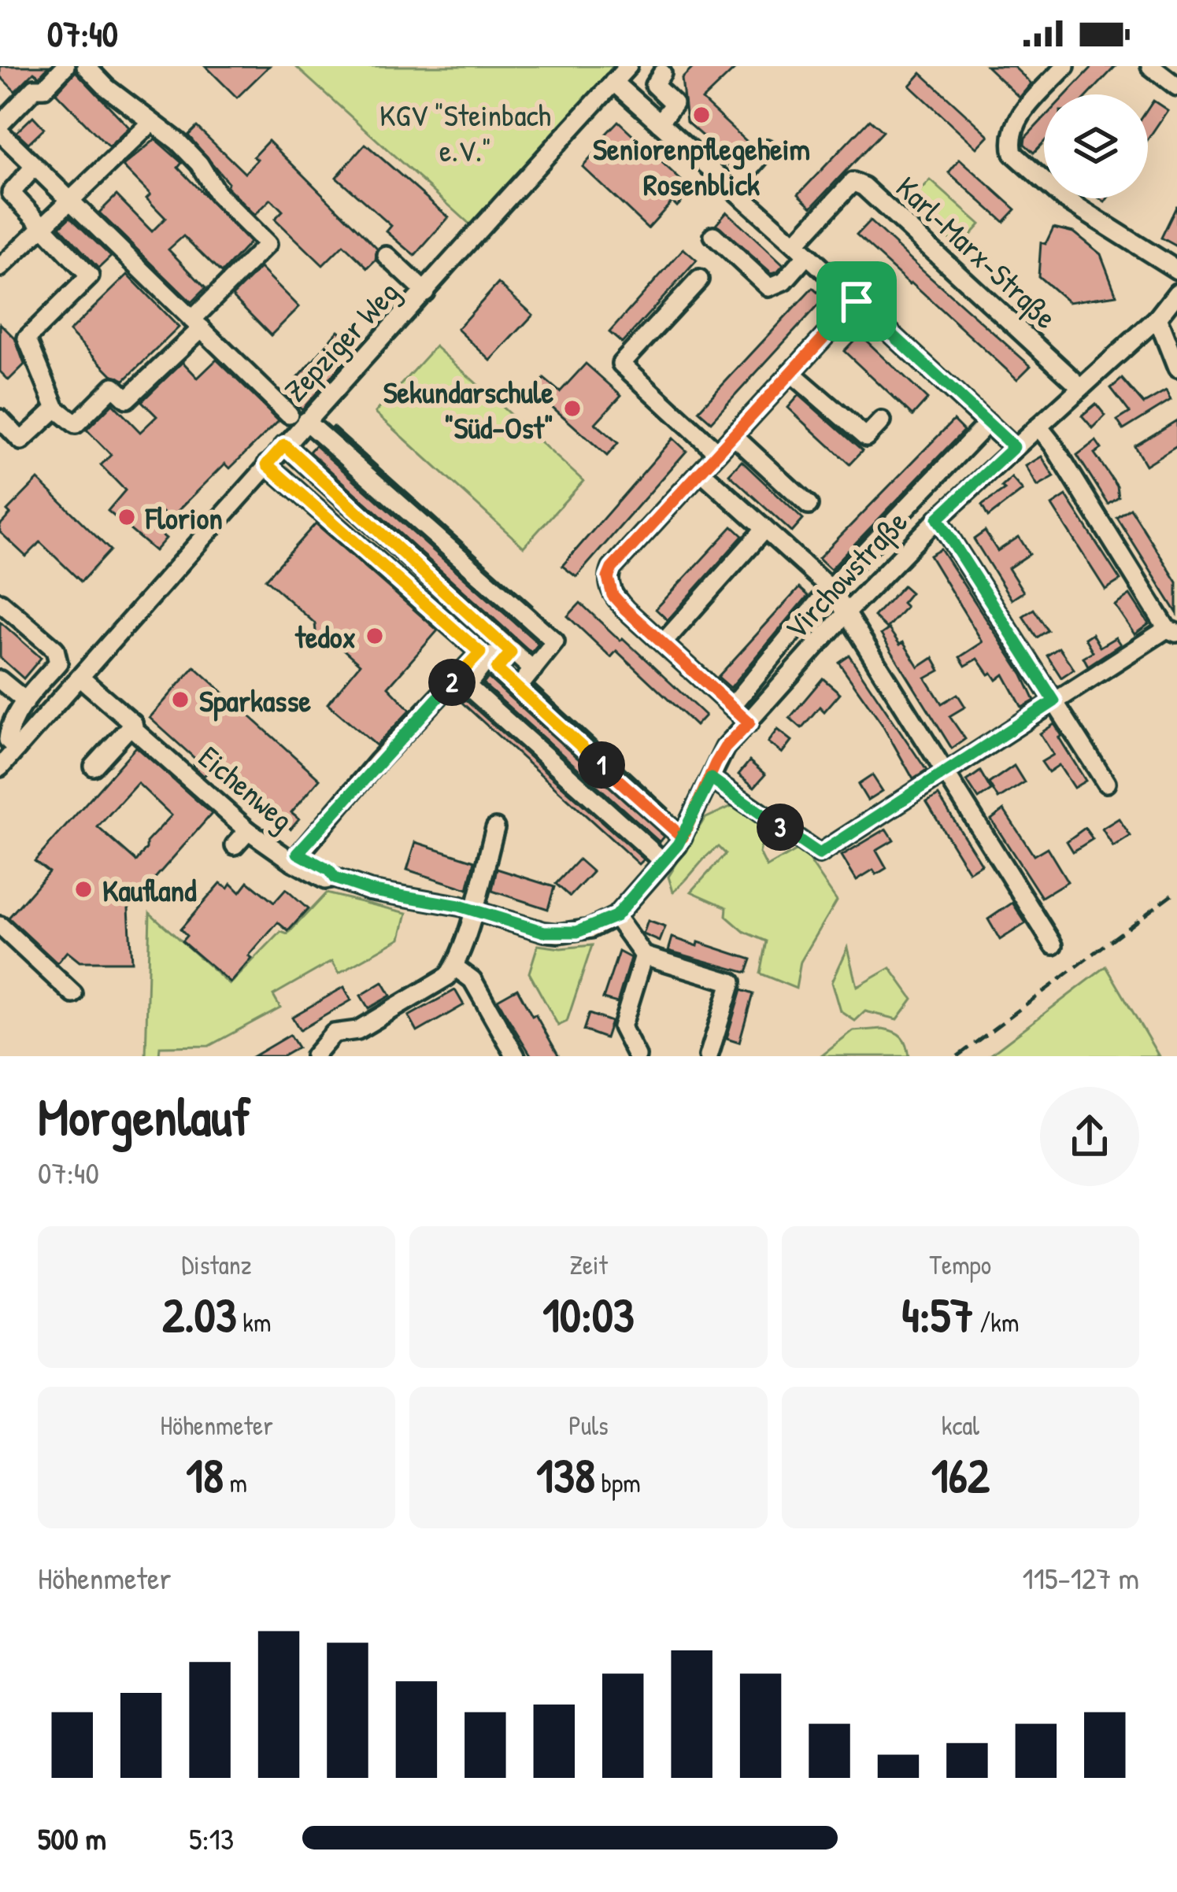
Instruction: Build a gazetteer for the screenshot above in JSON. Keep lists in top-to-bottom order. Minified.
{"streets":{"street":["Karl-Marx-Straße","Zepziger Weg","Virchowstraße","Eichenweg"]},"crossings":[["Karl-Marx-Straße","Virchowstraße"],["Zepziger Weg","Eichenweg"]],"parks":["KGV \"Steinbach e.V.\""],"places":["Seniorenpflegeheim Rosenblick","Sekundarschule \"Süd-Ost\"","Florion","tedox","Sparkasse","Kaufland"],"page":{"status":"07:40","pins":["2","1","3"],"heading":["Morgenlauf","07:40"],"stats":[["Distanz","2.03 km"],["Zeit","10:03"],["Tempo","4:57 /km"],["Höhenmeter","18 m"],["Puls","138 bpm"],["kcal","162"]],"chart":["Höhenmeter","115–127 m"],"list":[{"name":"500 m","note":"5:13"}]}}
